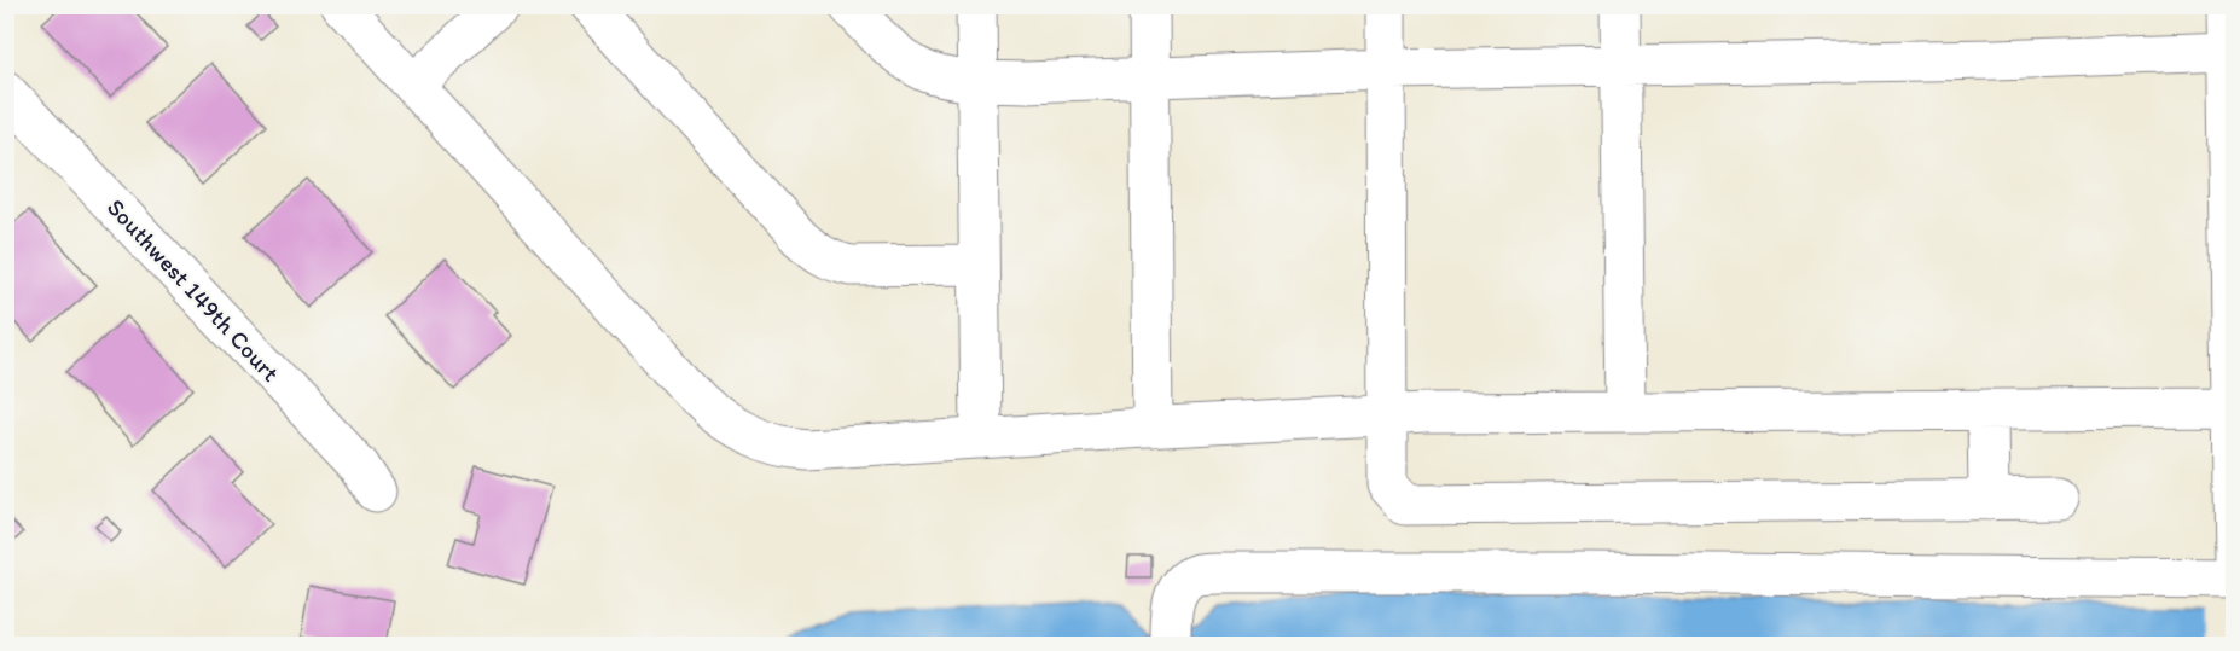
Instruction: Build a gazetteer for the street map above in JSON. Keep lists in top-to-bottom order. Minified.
{"streets":{"street":["Southwest 149th Court"]}}
